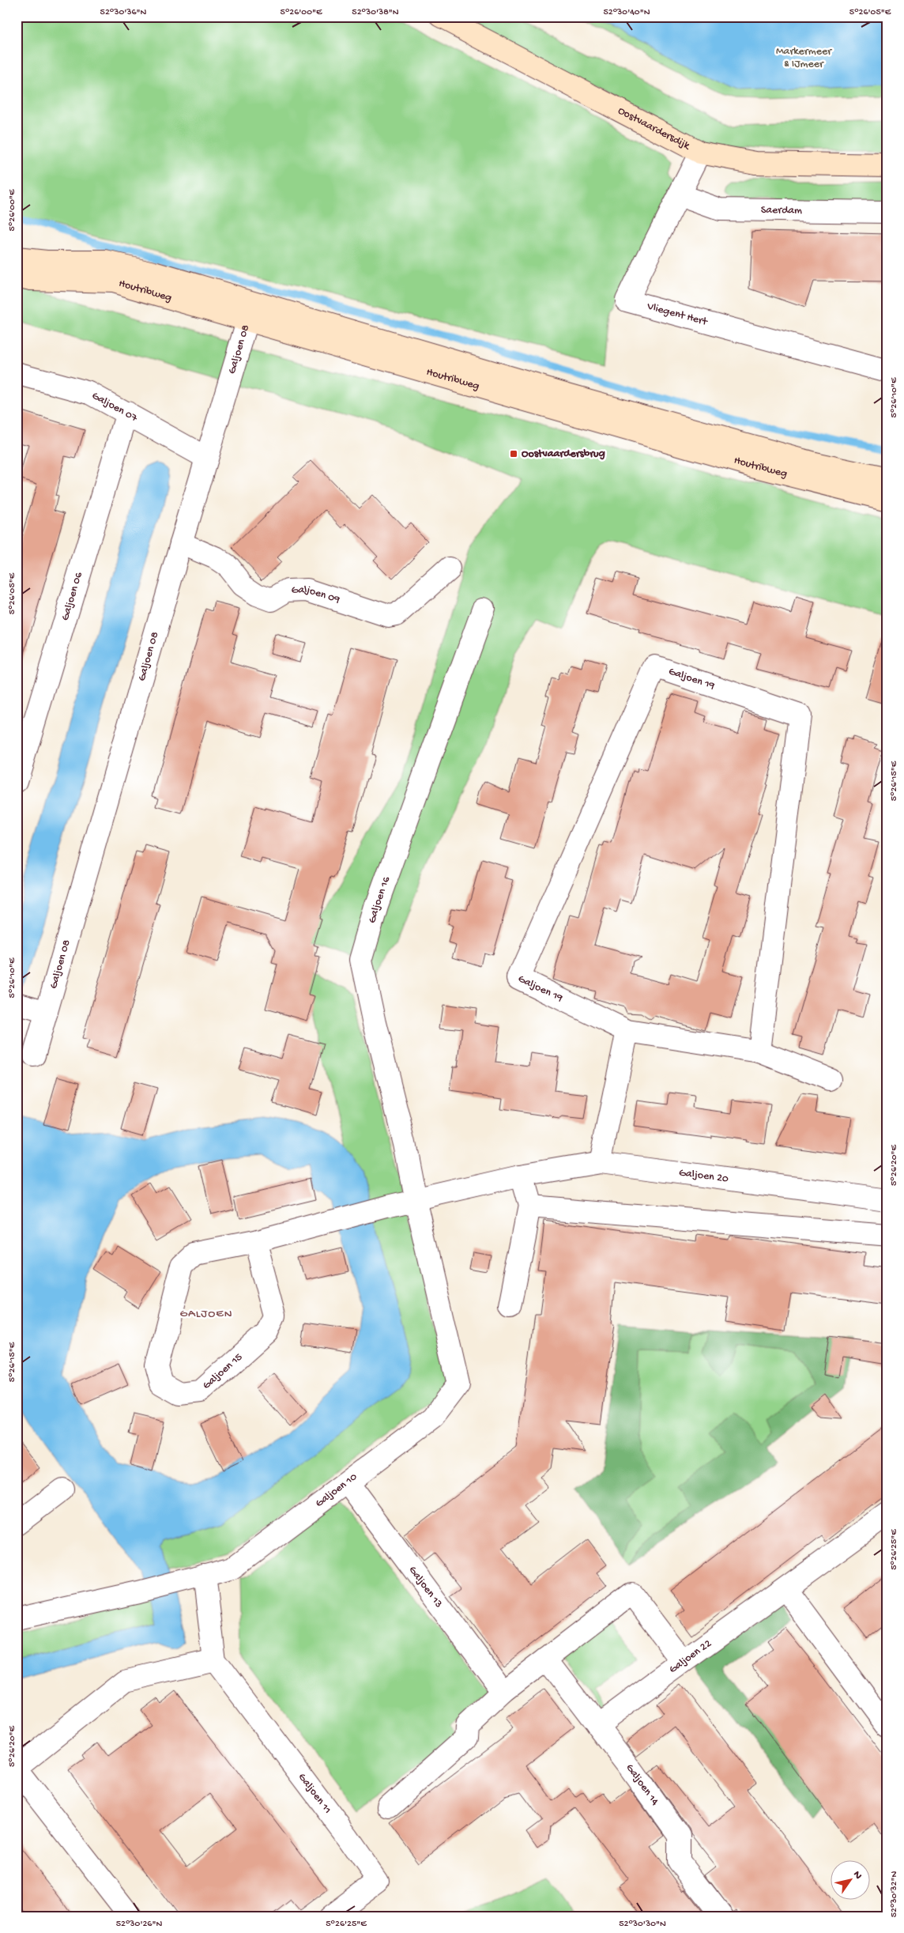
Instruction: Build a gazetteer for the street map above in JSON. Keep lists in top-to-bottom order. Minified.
{"streets":{"main road":["Oostvaardersdijk","Houtribweg"],"street":["Saerdam","Vliegent Hert","Galjoen 08","Galjoen 07","Galjoen 06","Galjoen 09","Galjoen 19","Galjoen 16","Galjoen 20","Galjoen 15","Galjoen 10","Galjoen 13","Galjoen 22","Galjoen 14","Galjoen 11"]},"crossings":[["Oostvaardersdijk","Vliegent Hert"],["Saerdam","Vliegent Hert"],["Houtribweg","Galjoen 08"],["Galjoen 08","Galjoen 07"],["Galjoen 08","Galjoen 09"],["Galjoen 07","Galjoen 06"],["Galjoen 16","Galjoen 20"],["Galjoen 16","Galjoen 15"],["Galjoen 16","Galjoen 10"],["Galjoen 20","Galjoen 15"],["Galjoen 20","Galjoen 10"],["Galjoen 15","Galjoen 10"],["Galjoen 10","Galjoen 13"],["Galjoen 22","Galjoen 14"]],"districts":["GALJOEN"],"parks":["Markermeer & IJmeer"],"places":{"transit":["Oostvaardersbrug"]},"north":"top right","coordinates":["52°30'36\"N","5°26'00\"E","52°30'38\"N","52°30'40\"N","5°26'05\"E","5°26'10\"E","5°26'15\"E","5°26'20\"E","5°26'25\"E","52°30'32\"N","52°30'26\"N","52°30'30\"N"]}
